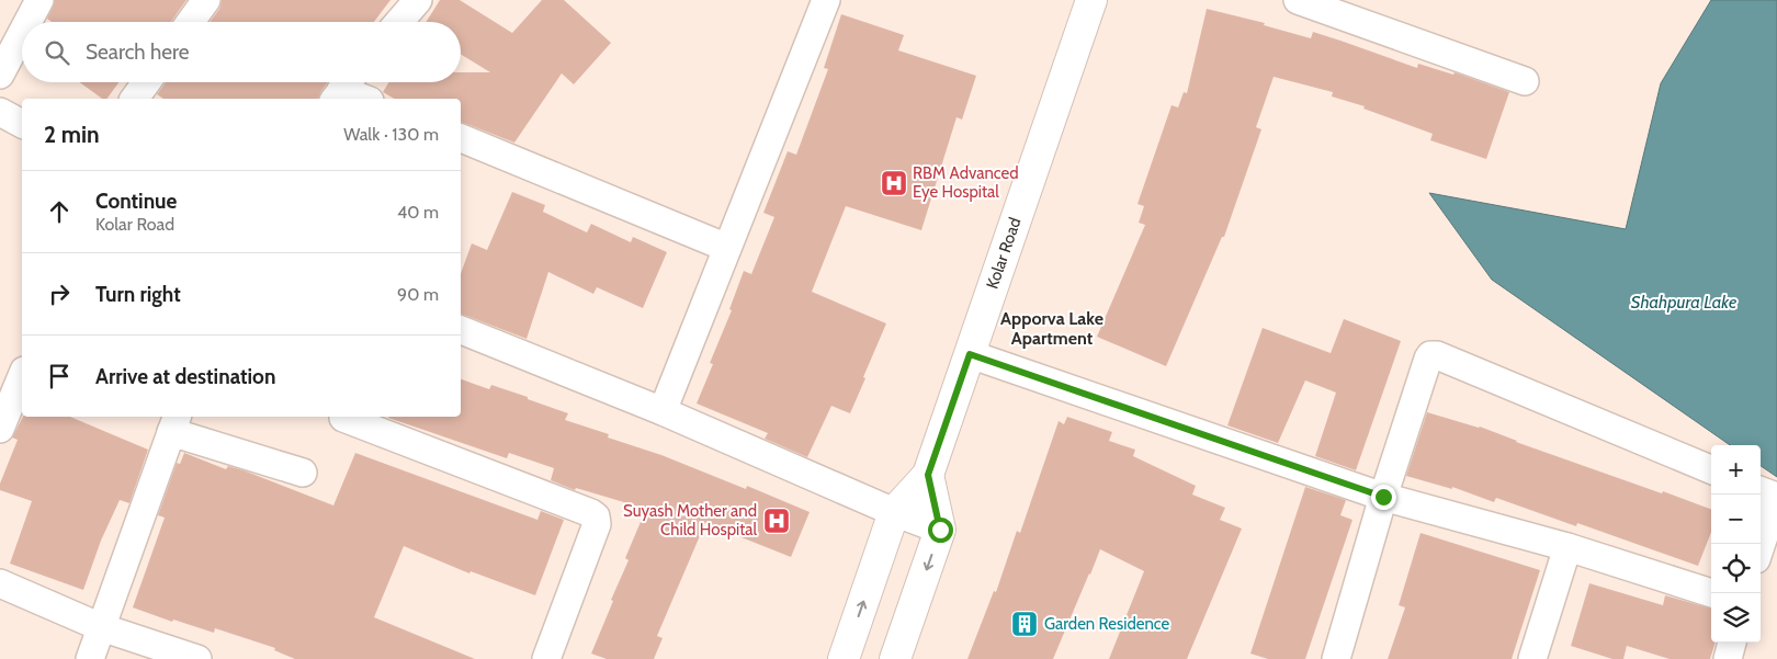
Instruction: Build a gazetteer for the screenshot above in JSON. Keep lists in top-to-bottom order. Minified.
{"streets":{"main road":["Kolar Road"]},"districts":["Apporva Lake Apartment"],"water":["Shahpura Lake"],"places":{"hospital":["RBM Advanced Eye Hospital","Suyash Mother and Child Hospital"],"building":["Garden Residence"]},"page":{"search":"Search here","heading":["2 min","Walk · 130 m"],"list":[["Continue","Kolar Road","40 m"],["Turn right","90 m"],"Arrive at destination"],"map_buttons":["+","−"]}}
